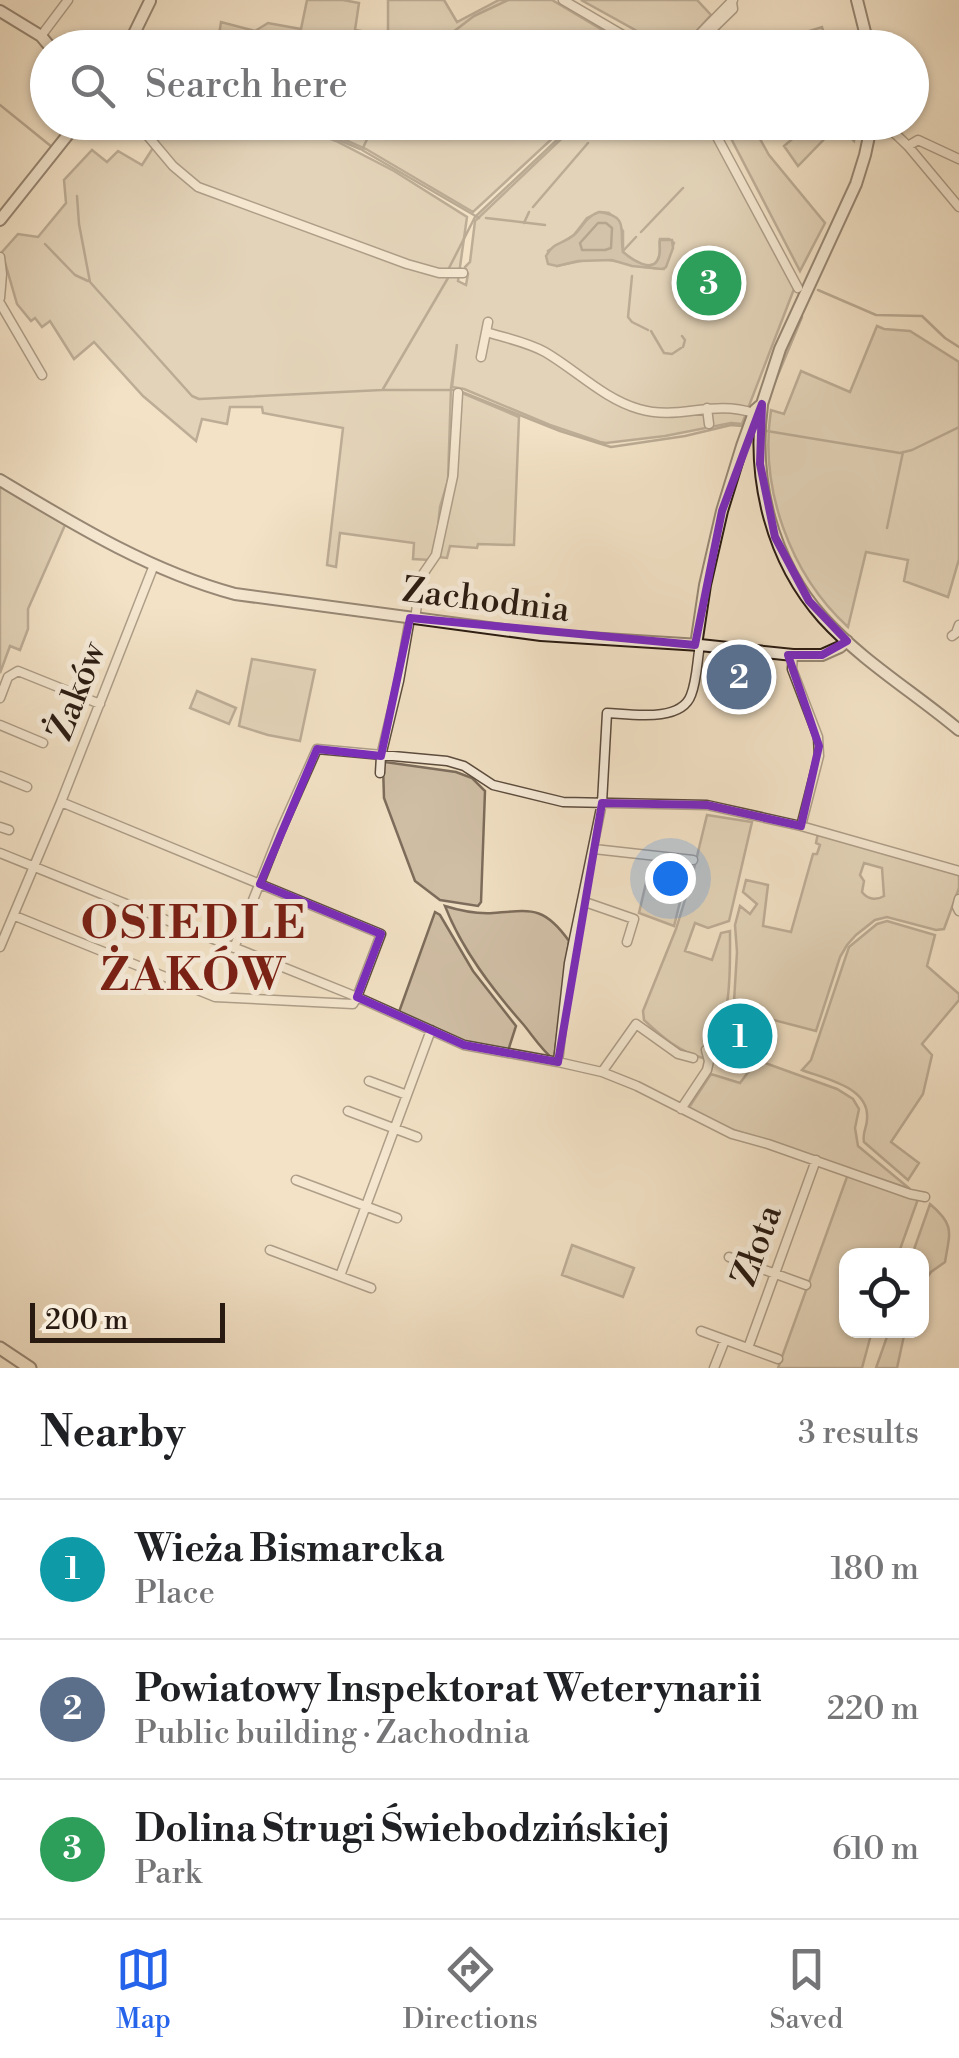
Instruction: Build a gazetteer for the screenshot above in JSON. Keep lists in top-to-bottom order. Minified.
{"streets":{"street":["Zachodnia","Żaków","Złota"]},"crossings":[["Zachodnia","Żaków"]],"districts":["OSIEDLE ŻAKÓW"],"scale_bar":"200 m","page":{"search":"Search here","pins":["3","2","1"],"scale":"200 m","heading":["Nearby","3 results"],"list":[{"mark":"1","name":"Wieża Bismarcka","note":"Place","value":"180 m"},{"mark":"2","name":"Powiatowy Inspektorat Weterynarii","note":"Public building · Zachodnia","value":"220 m"},{"mark":"3","name":"Dolina Strugi Świebodzińskiej","note":"Park","value":"610 m"}],"nav":["Map","Directions","Saved"]}}
